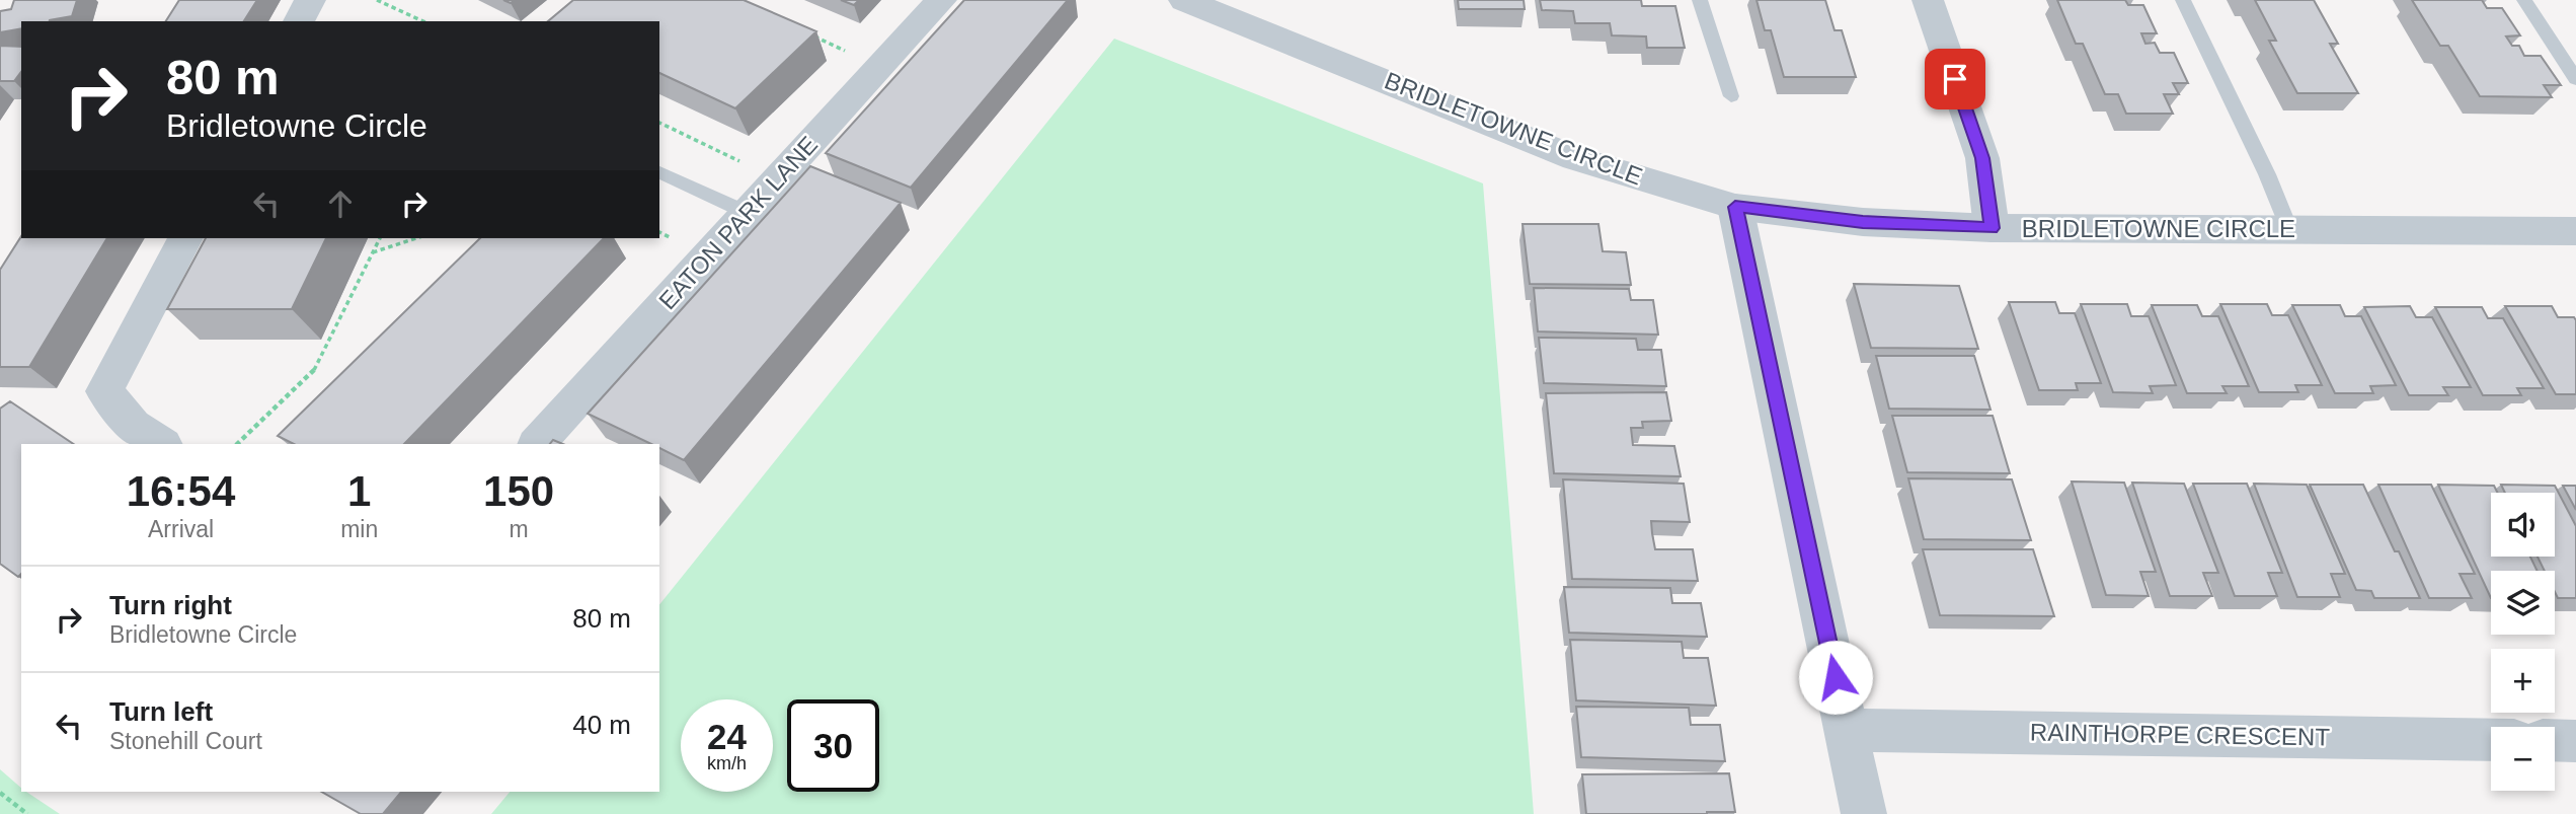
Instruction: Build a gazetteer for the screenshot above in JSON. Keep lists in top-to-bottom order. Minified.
{"streets":{"street":["BRIDLETOWNE CIRCLE","EATON PARK LANE","RAINTHORPE CRESCENT"]},"page":{"turn":["80 m","Bridletowne Circle"],"eta":["16:54","Arrival","1","min","150","m"],"map_buttons":["+","−"],"list":[{"name":"Turn right","note":"Bridletowne Circle","value":"80 m"},{"name":"Turn left","note":"Stonehill Court","value":"40 m"}],"speed":"24 km/h","limit":"30"}}
